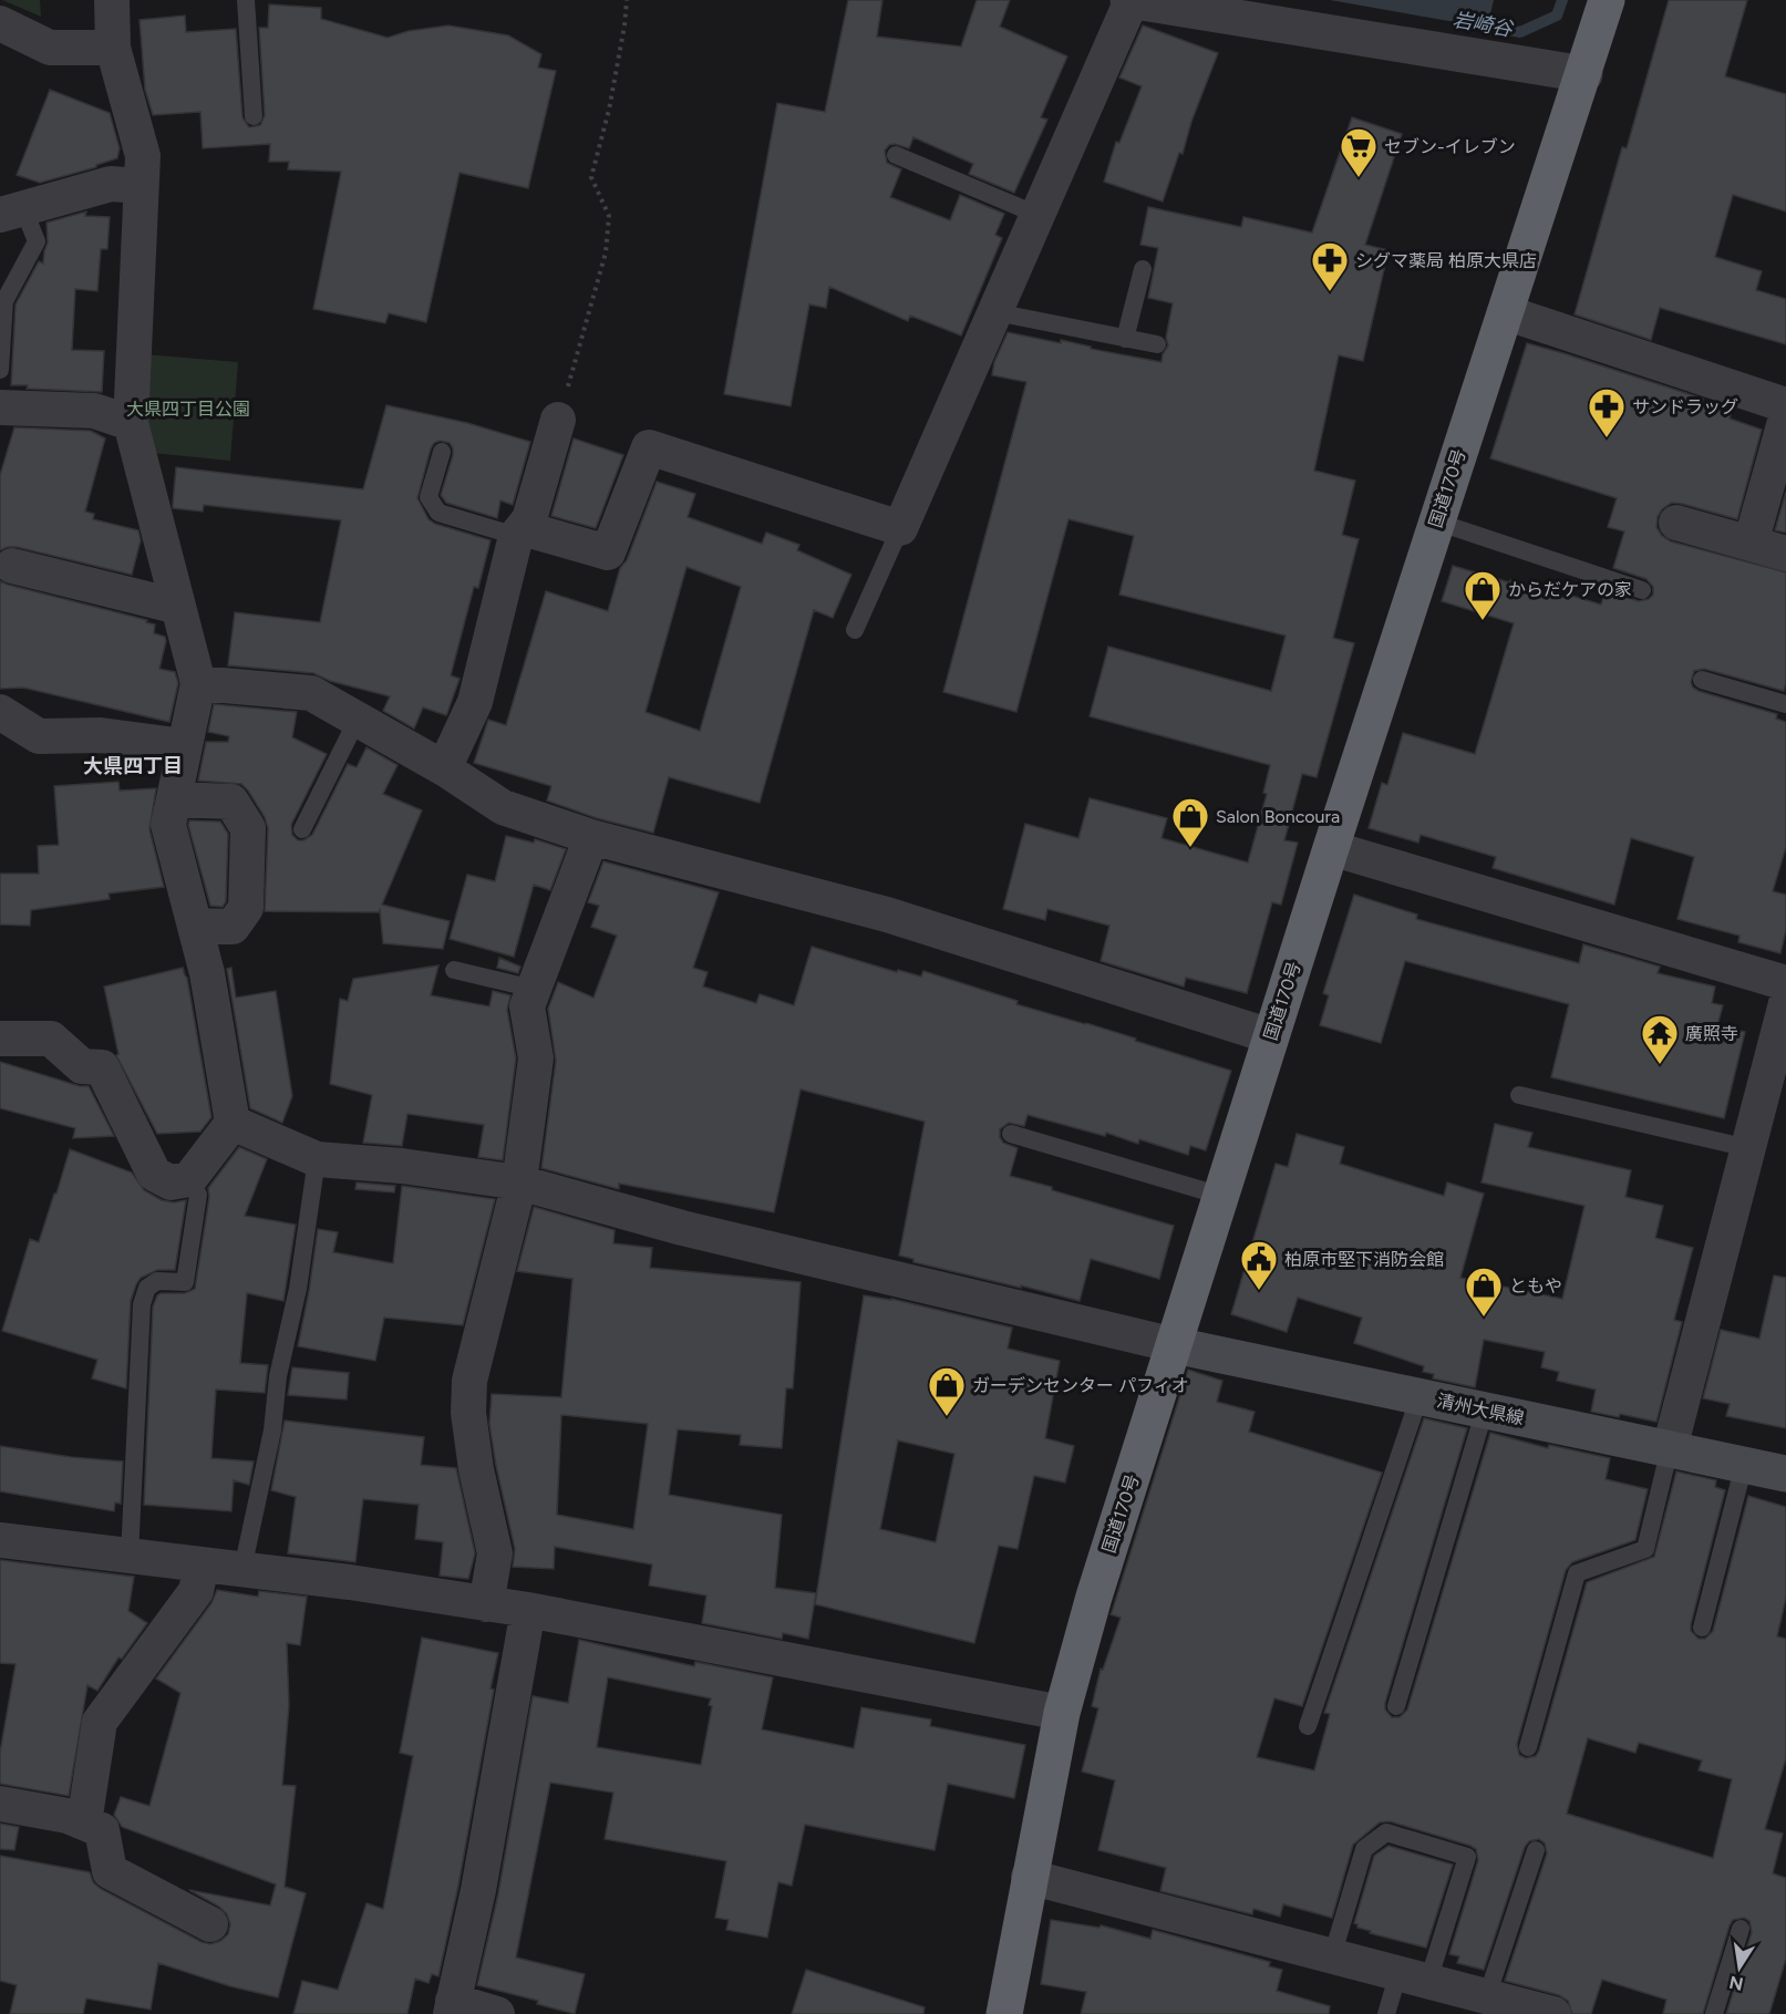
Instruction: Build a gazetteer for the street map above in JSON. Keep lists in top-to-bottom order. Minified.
{"streets":{"highway":["国道170号"],"main road":["清州大県線"]},"crossings":[["国道170号","清州大県線"]],"districts":["大県四丁目"],"water":["岩崎谷"],"parks":["大県四丁目公園"],"places":{"supermarket":["セブン-イレブン"],"pharmacy":["シグマ薬局 柏原大県店","サンドラッグ"],"shop":["からだケアの家","Salon Boncoura","ともや","ガーデンセンター パフィオ"],"temple":["廣照寺"],"public building":["柏原市堅下消防会館"]},"north":"bottom"}
